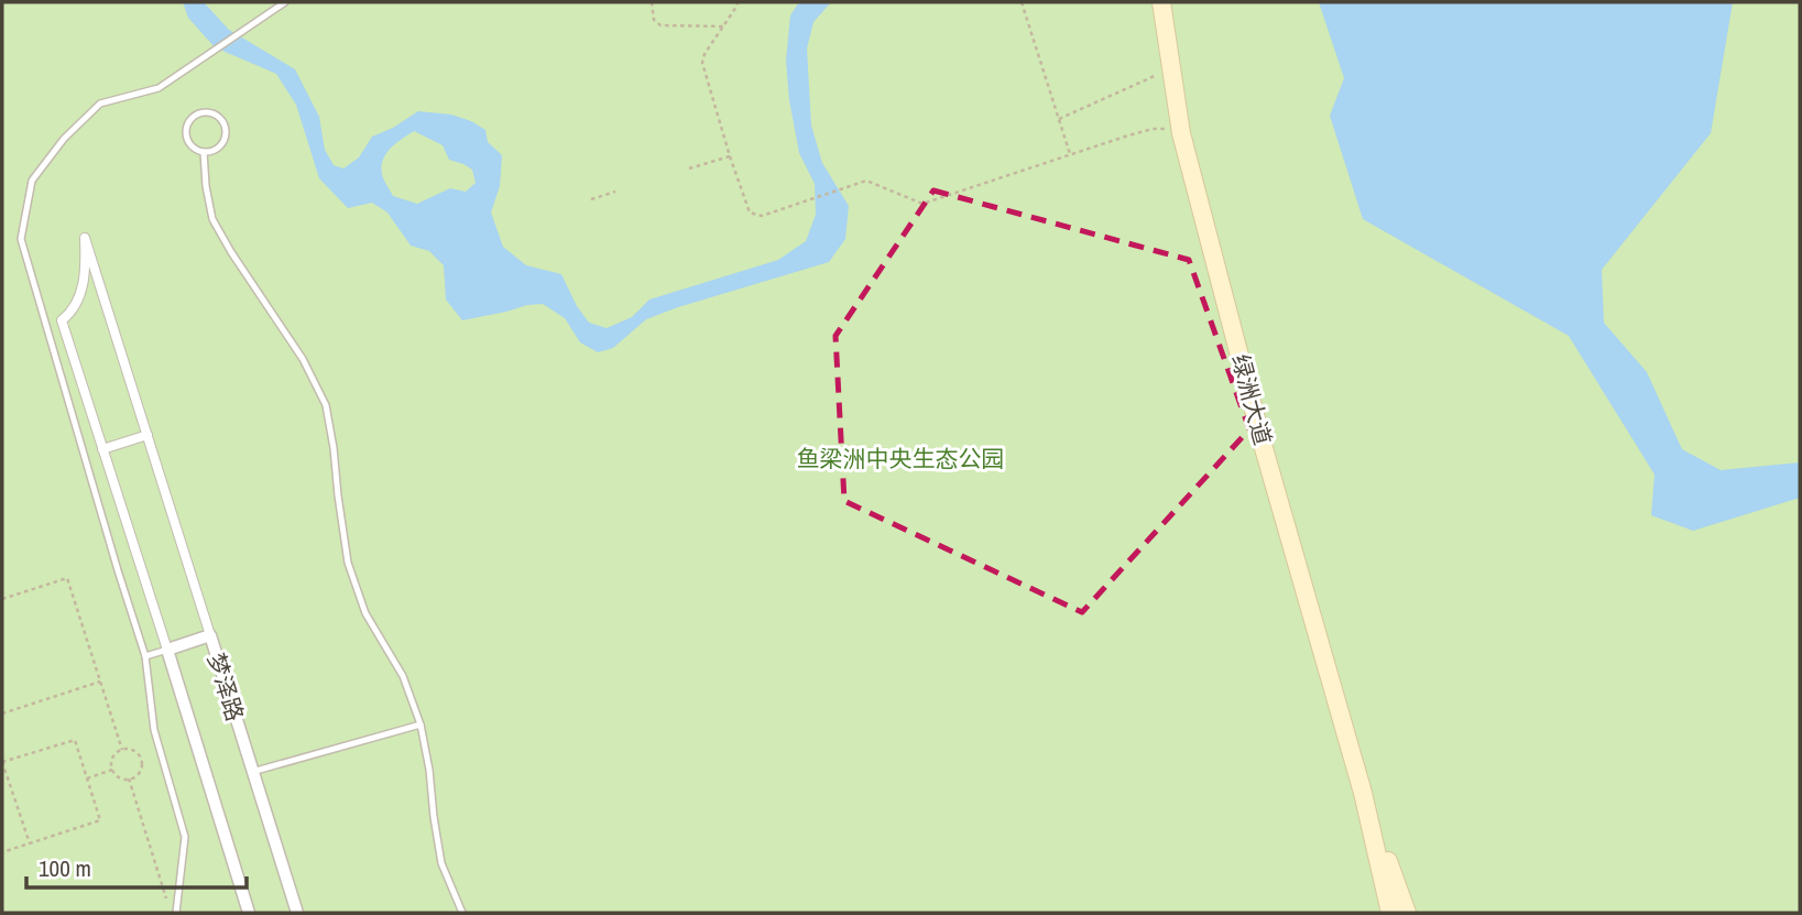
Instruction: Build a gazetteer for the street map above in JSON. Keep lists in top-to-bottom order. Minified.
{"streets":{"main road":["绿洲大道"],"street":["梦泽路"]},"parks":["鱼梁洲中央生态公园"],"scale_bar":"100 m"}
